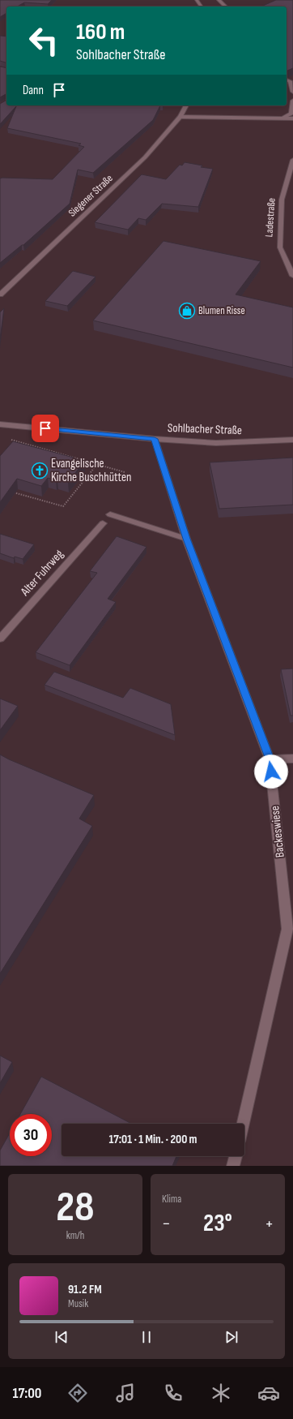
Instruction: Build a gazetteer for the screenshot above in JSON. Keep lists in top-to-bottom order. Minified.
{"streets":{"street":["Siegener Straße","Ladestraße","Sohlbacher Straße","Alter Fuhrweg","Backeswiese"]},"crossings":[["Sohlbacher Straße","Backeswiese"]],"places":{"shop":["Blumen Risse"],"church":["Evangelische Kirche Buschhütten"]},"page":{"turn":["160 m","Sohlbacher Straße"],"then":"Dann","limit":"30","trip":"17:01 · 1 Min. · 200 m","tile":[["28","km/h"],"Klima"],"heat":["−","23°","+"],"song":["91.2 FM","Musik"],"tabs":"17:00"}}
